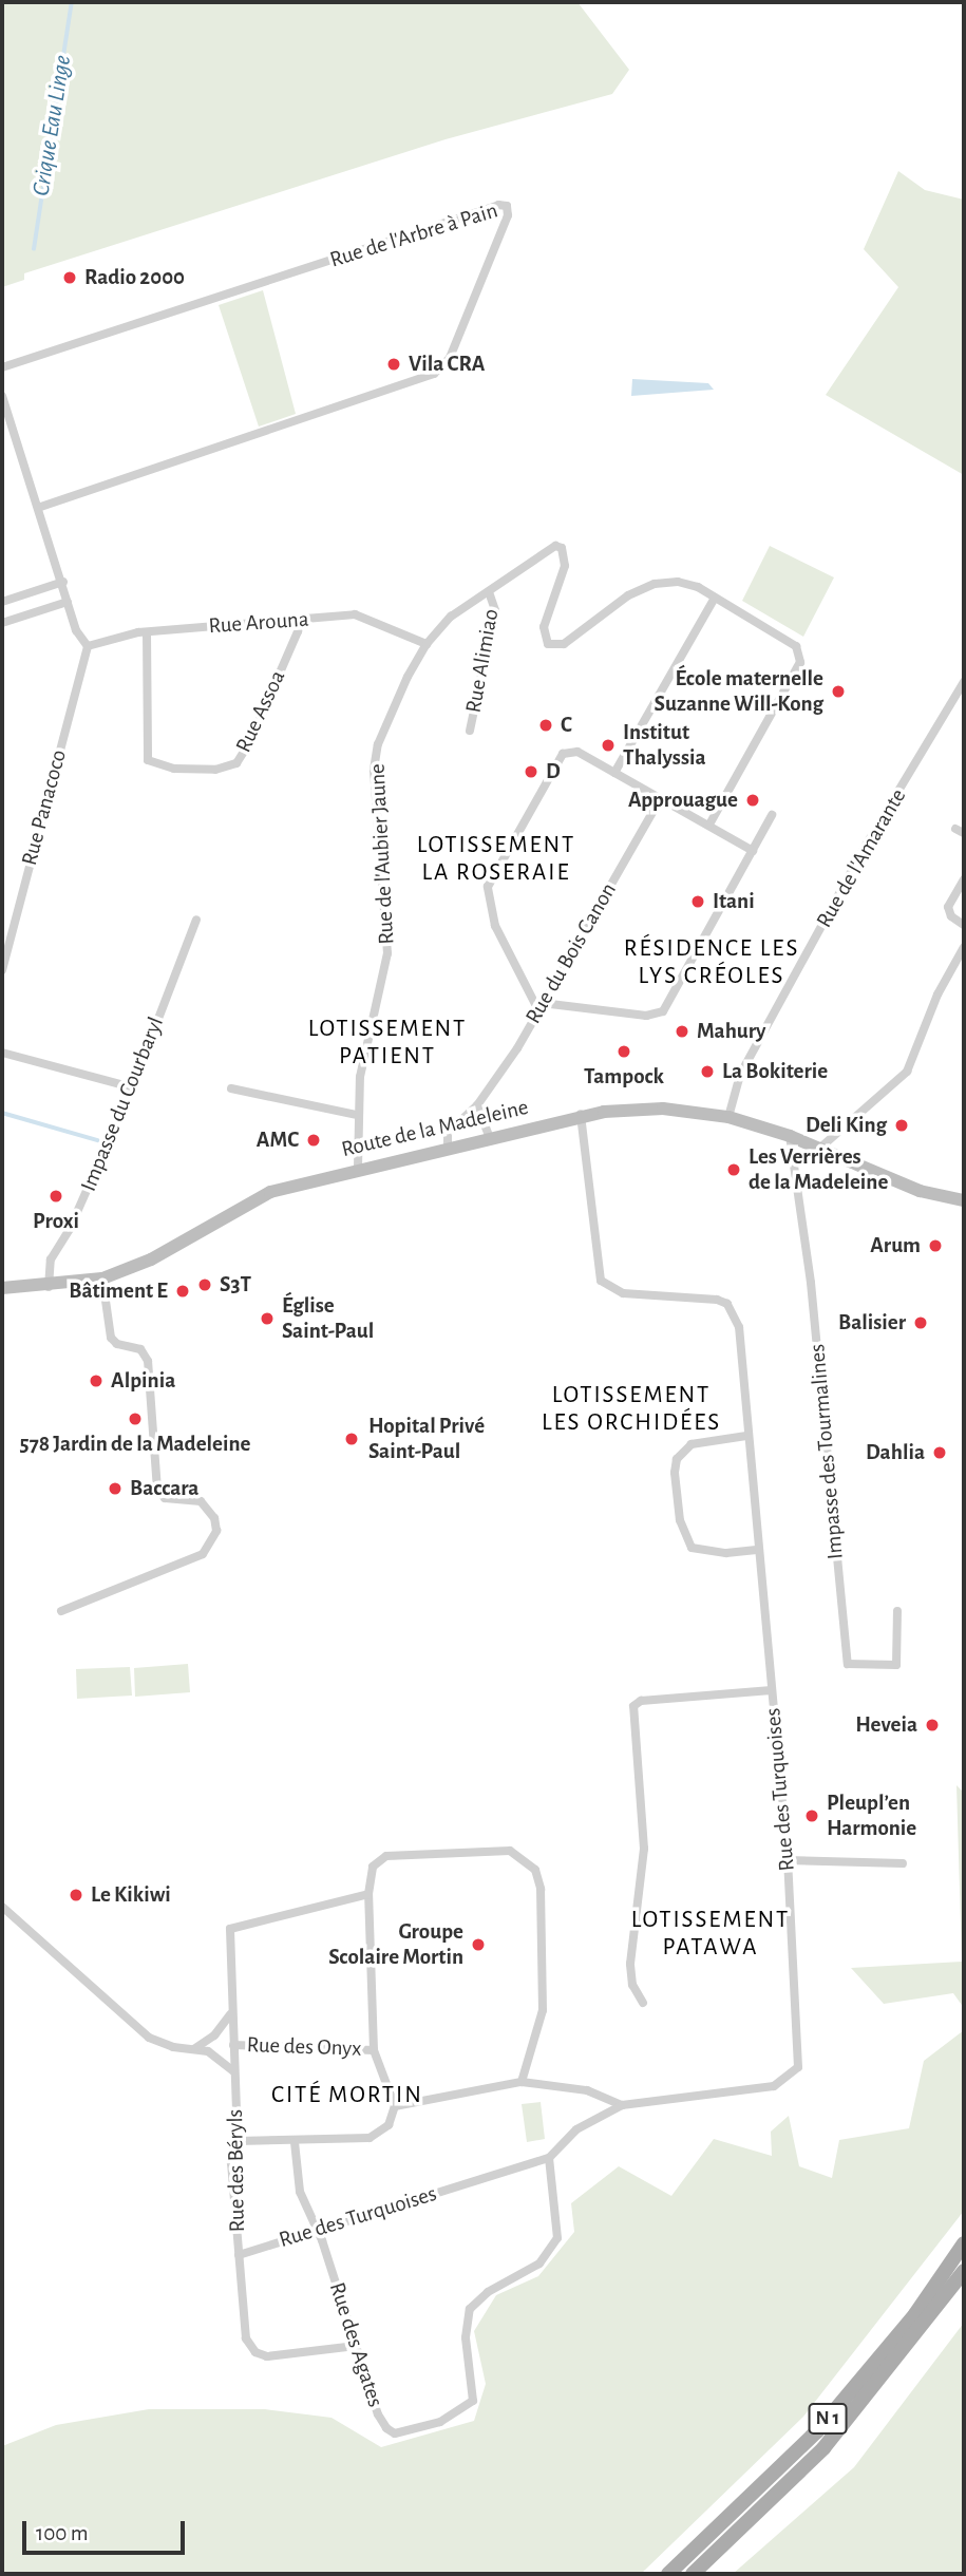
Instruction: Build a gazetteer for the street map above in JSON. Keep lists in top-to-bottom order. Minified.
{"streets":{"main road":["Route de la Madeleine","N 1"],"street":["Rue de l'Arbre à Pain","Rue Arouna","Rue Alimiao","Rue Assoa","Rue Panacoco","Rue de l'Aubier Jaune","Rue de l'Amarante","Rue du Bois Canon","Impasse du Courbaryl","Impasse des Tourmalines","Rue des Turquoises","Rue des Onyx","Rue des Béryls","Rue des Agates"]},"crossings":[["Rue Arouna","Rue Assoa"],["Rue Arouna","Rue Panacoco"],["Rue Arouna","Rue de l'Aubier Jaune"],["Rue Alimiao","Rue de l'Aubier Jaune"],["Rue de l'Aubier Jaune","Route de la Madeleine"],["Rue de l'Amarante","Route de la Madeleine"],["Rue du Bois Canon","Route de la Madeleine"],["Impasse du Courbaryl","Route de la Madeleine"],["Route de la Madeleine","Impasse des Tourmalines"],["Route de la Madeleine","Rue des Turquoises"],["Rue des Turquoises","Rue des Béryls"],["Rue des Turquoises","Rue des Agates"],["Rue des Onyx","Rue des Béryls"],["Rue des Béryls","Rue des Agates"]],"districts":["LOTISSEMENT LA ROSERAIE","RÉSIDENCE LES LYS CRÉOLES","LOTISSEMENT PATIENT","LOTISSEMENT LES ORCHIDÉES","LOTISSEMENT PATAWA","CITÉ MORTIN"],"water":["Crique Eau Linge"],"places":["Radio 2000","Vila CRA","École maternelle Suzanne Will-Kong","C","Institut Thalyssia","D","Approuague","Itani","Mahury","Tampock","La Bokiterie","Deli King","AMC","Les Verrières de la Madeleine","Proxi","Arum","S3T","Bâtiment E","Église Saint-Paul","Balisier","Alpinia","578 Jardin de la Madeleine","Hopital Privé Saint-Paul","Dahlia","Baccara","Heveia","Pleupl’en Harmonie","Le Kikiwi","Groupe Scolaire Mortin"],"scale_bar":"100 m"}
